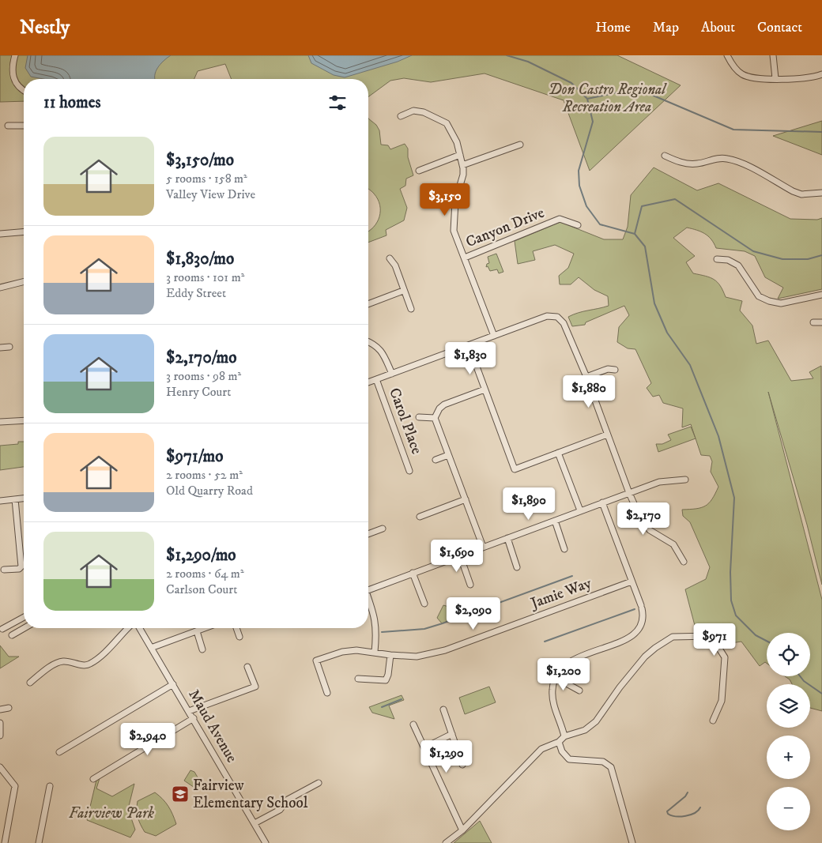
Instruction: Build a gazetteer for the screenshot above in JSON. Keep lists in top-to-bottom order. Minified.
{"streets":{"street":["Canyon Drive","Carol Place","Jamie Way","Maud Avenue"]},"parks":["Don Castro Regional Recreation Area","Fairview Park"],"places":{"school or university":["Fairview Elementary School"]},"page":{"header":"Nestly","nav":["Home","Map","About","Contact"],"heading":"11 homes","list":[{"name":"$3,150/mo","note":"5 rooms · 158 m² · Valley View Drive"},{"name":"$1,830/mo","note":"3 rooms · 101 m² · Eddy Street"},{"name":"$2,170/mo","note":"3 rooms · 98 m² · Henry Court"},{"name":"$971/mo","note":"2 rooms · 52 m² · Old Quarry Road"},{"name":"$1,290/mo","note":"2 rooms · 64 m² · Carlson Court"}],"price":["$3,150","$1,830","$1,880","$1,890","$2,170","$1,690","$2,090","$971","$1,200","$2,940","$1,290"],"map_buttons":["+","−"]}}
